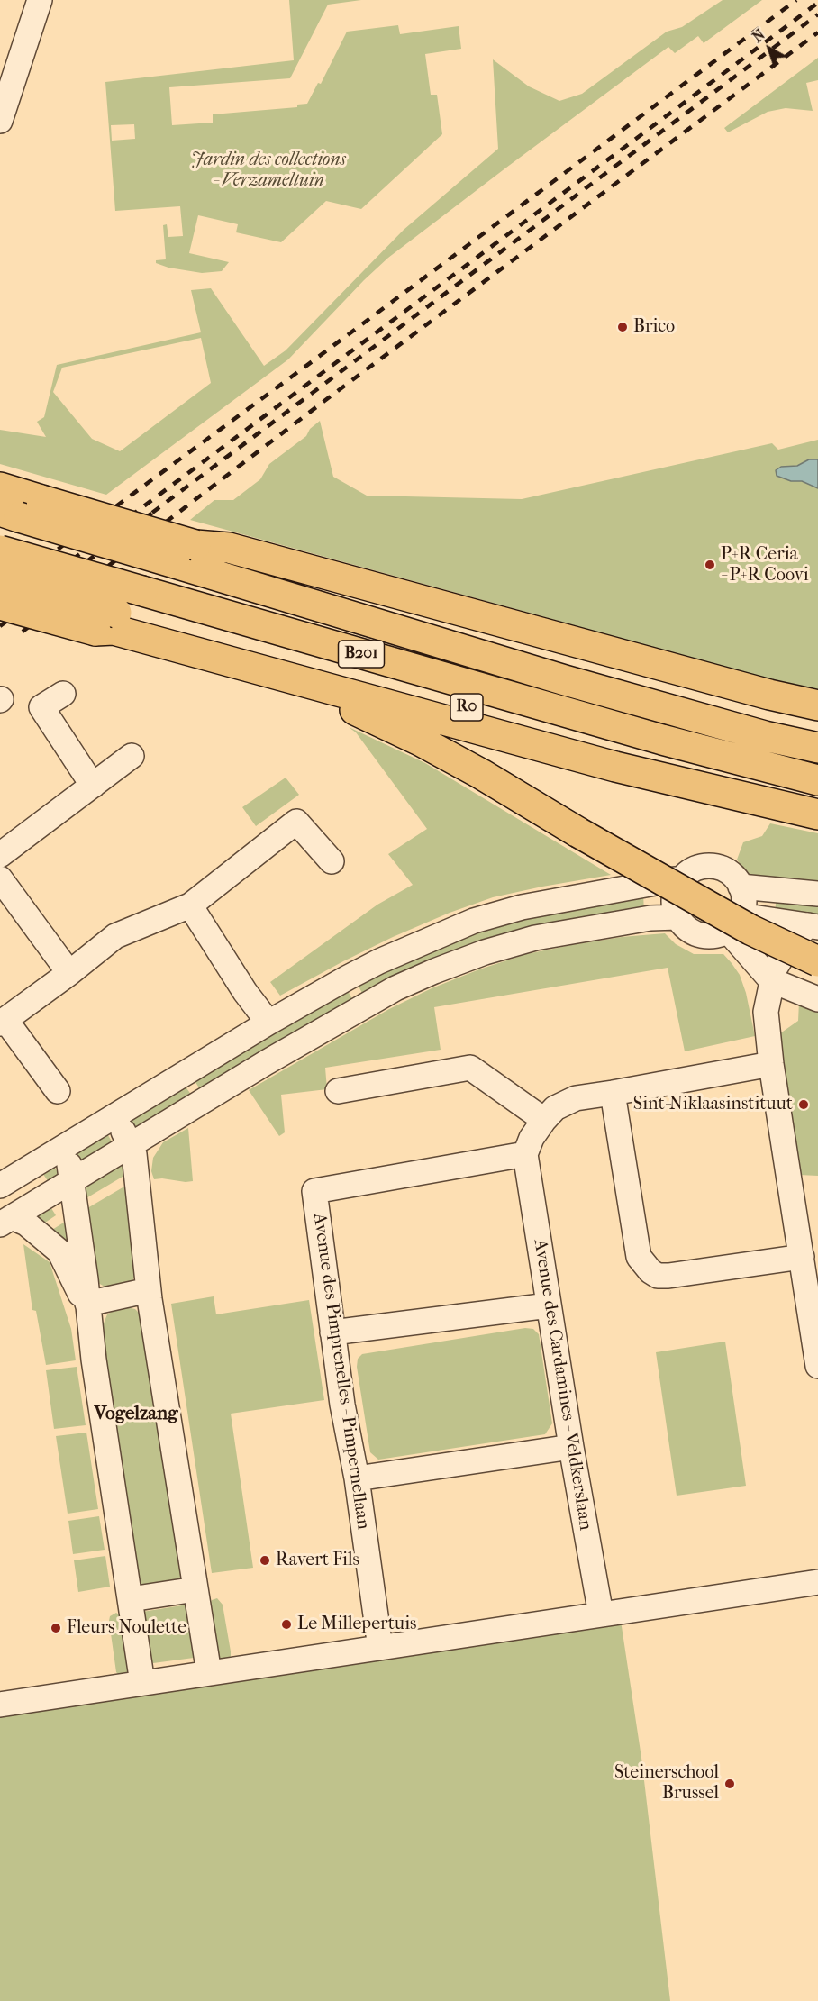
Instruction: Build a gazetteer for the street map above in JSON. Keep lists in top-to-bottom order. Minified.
{"streets":{"highway":["B201","R0"],"street":["Avenue des Pimprenelles - Pimpernellaan","Avenue des Cardamines - Veldkerslaan"]},"crossings":[["Avenue des Pimprenelles - Pimpernellaan","Avenue des Cardamines - Veldkerslaan"]],"districts":["Vogelzang"],"parks":["Jardin des collections - Verzameltuin"],"places":["Brico","P+R Ceria - P+R Coovi","Sint-Niklaasinstituut","Ravert Fils","Le Millepertuis","Fleurs Noulette","Steinerschool Brussel"],"north":"top left"}
